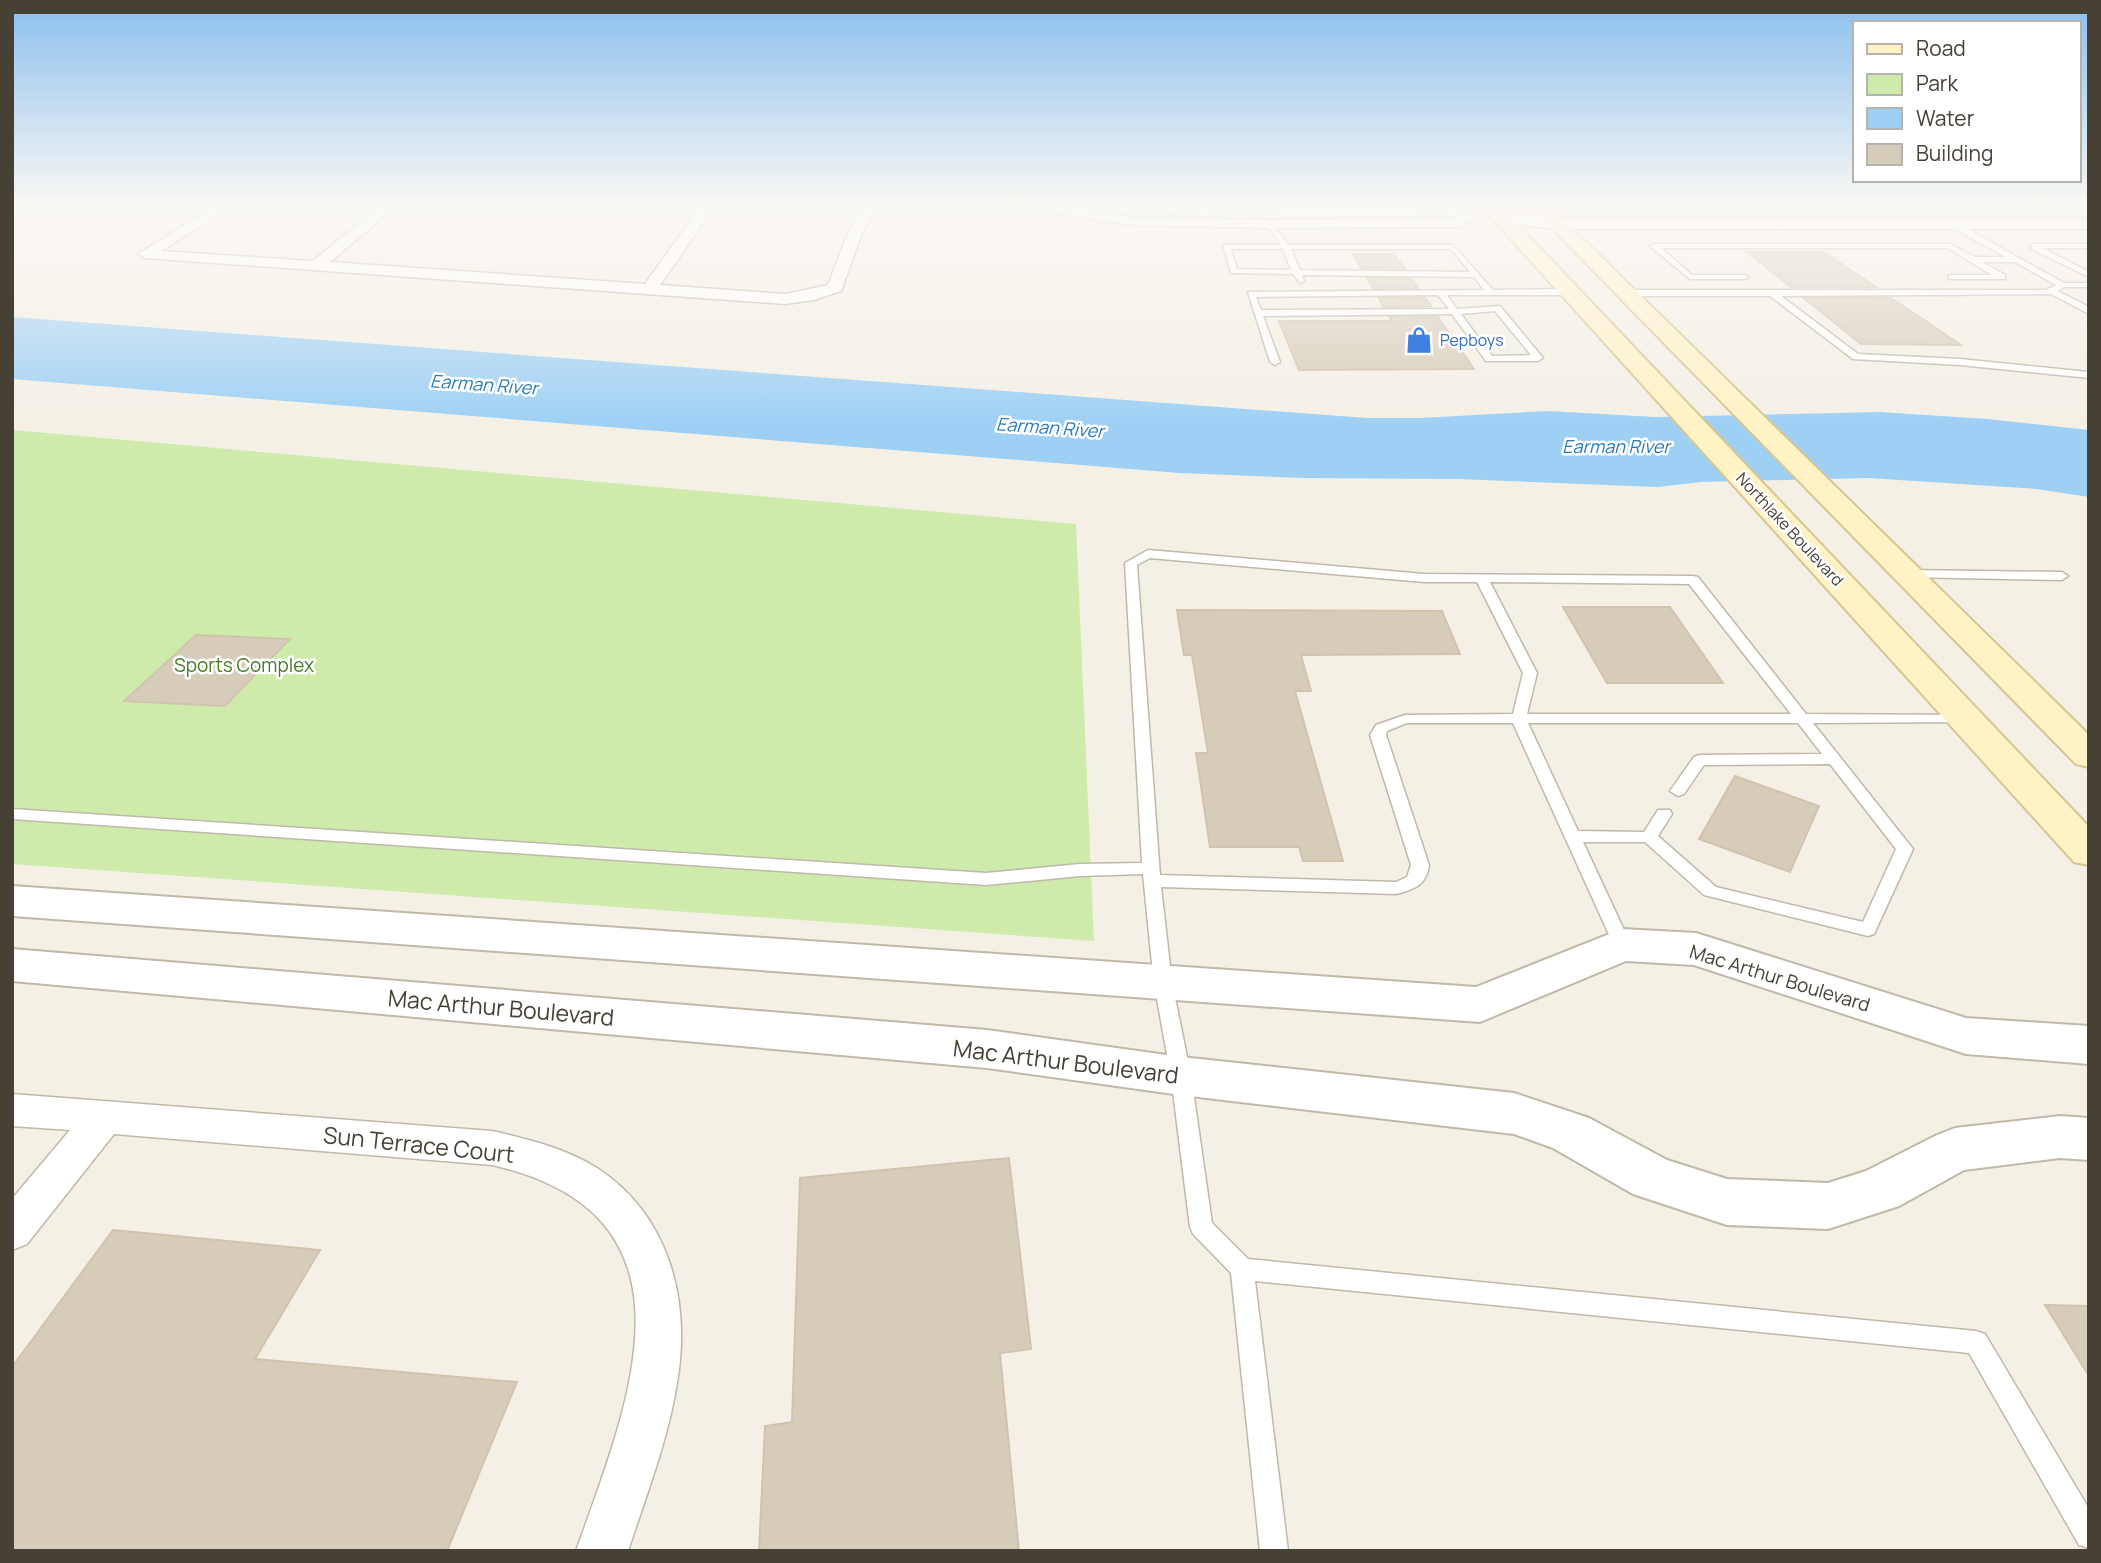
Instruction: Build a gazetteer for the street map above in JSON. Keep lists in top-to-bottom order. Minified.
{"streets":{"main road":["Northlake Boulevard"],"street":["Mac Arthur Boulevard","Sun Terrace Court"]},"water":["Earman River"],"parks":["Sports Complex"],"places":{"shop":["Pepboys"]},"legend":["Road","Park","Water","Building"]}
